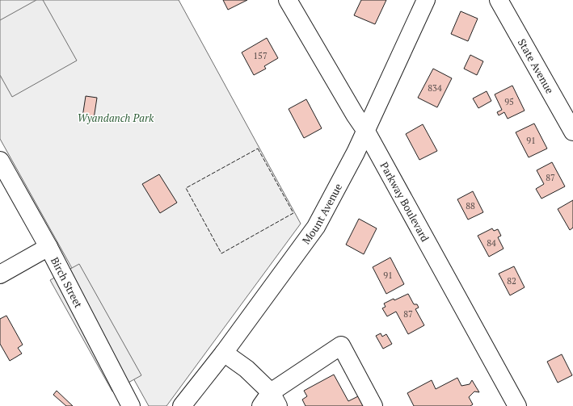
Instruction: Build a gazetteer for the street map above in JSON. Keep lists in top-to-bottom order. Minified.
{"streets":{"street":["State Avenue","Parkway Boulevard","Mount Avenue","Birch Street"]},"crossings":[["Parkway Boulevard","Mount Avenue"]],"parks":["Wyandanch Park"],"house_numbers":["157","834","95","91","87","88","84","91","82","87"]}
